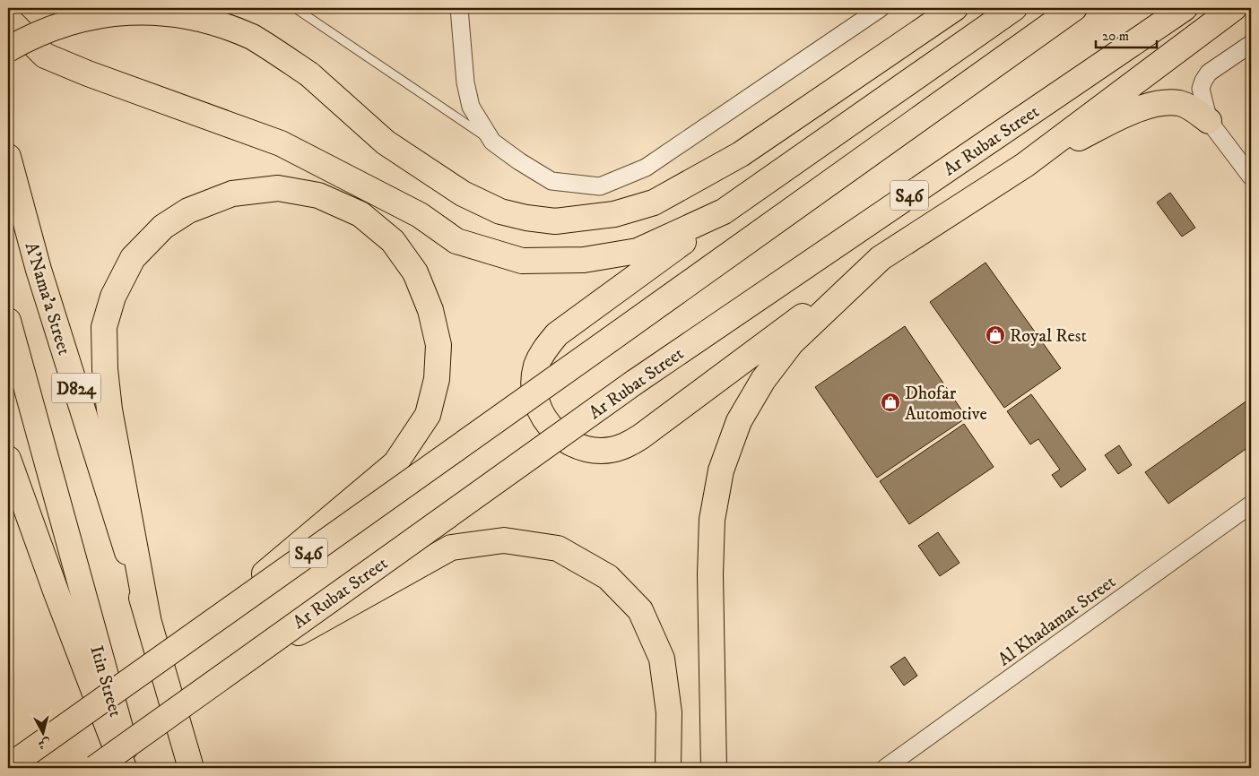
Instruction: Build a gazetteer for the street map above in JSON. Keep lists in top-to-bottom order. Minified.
{"streets":{"main road":["Ar Rubat Street","S46","A'Nama'a Street","D824","Itin Street"],"street":["Al Khadamat Street"]},"places":{"shop":["Royal Rest","Dhofar Automotive"]},"scale_bar":"20 m","north":"bottom"}
